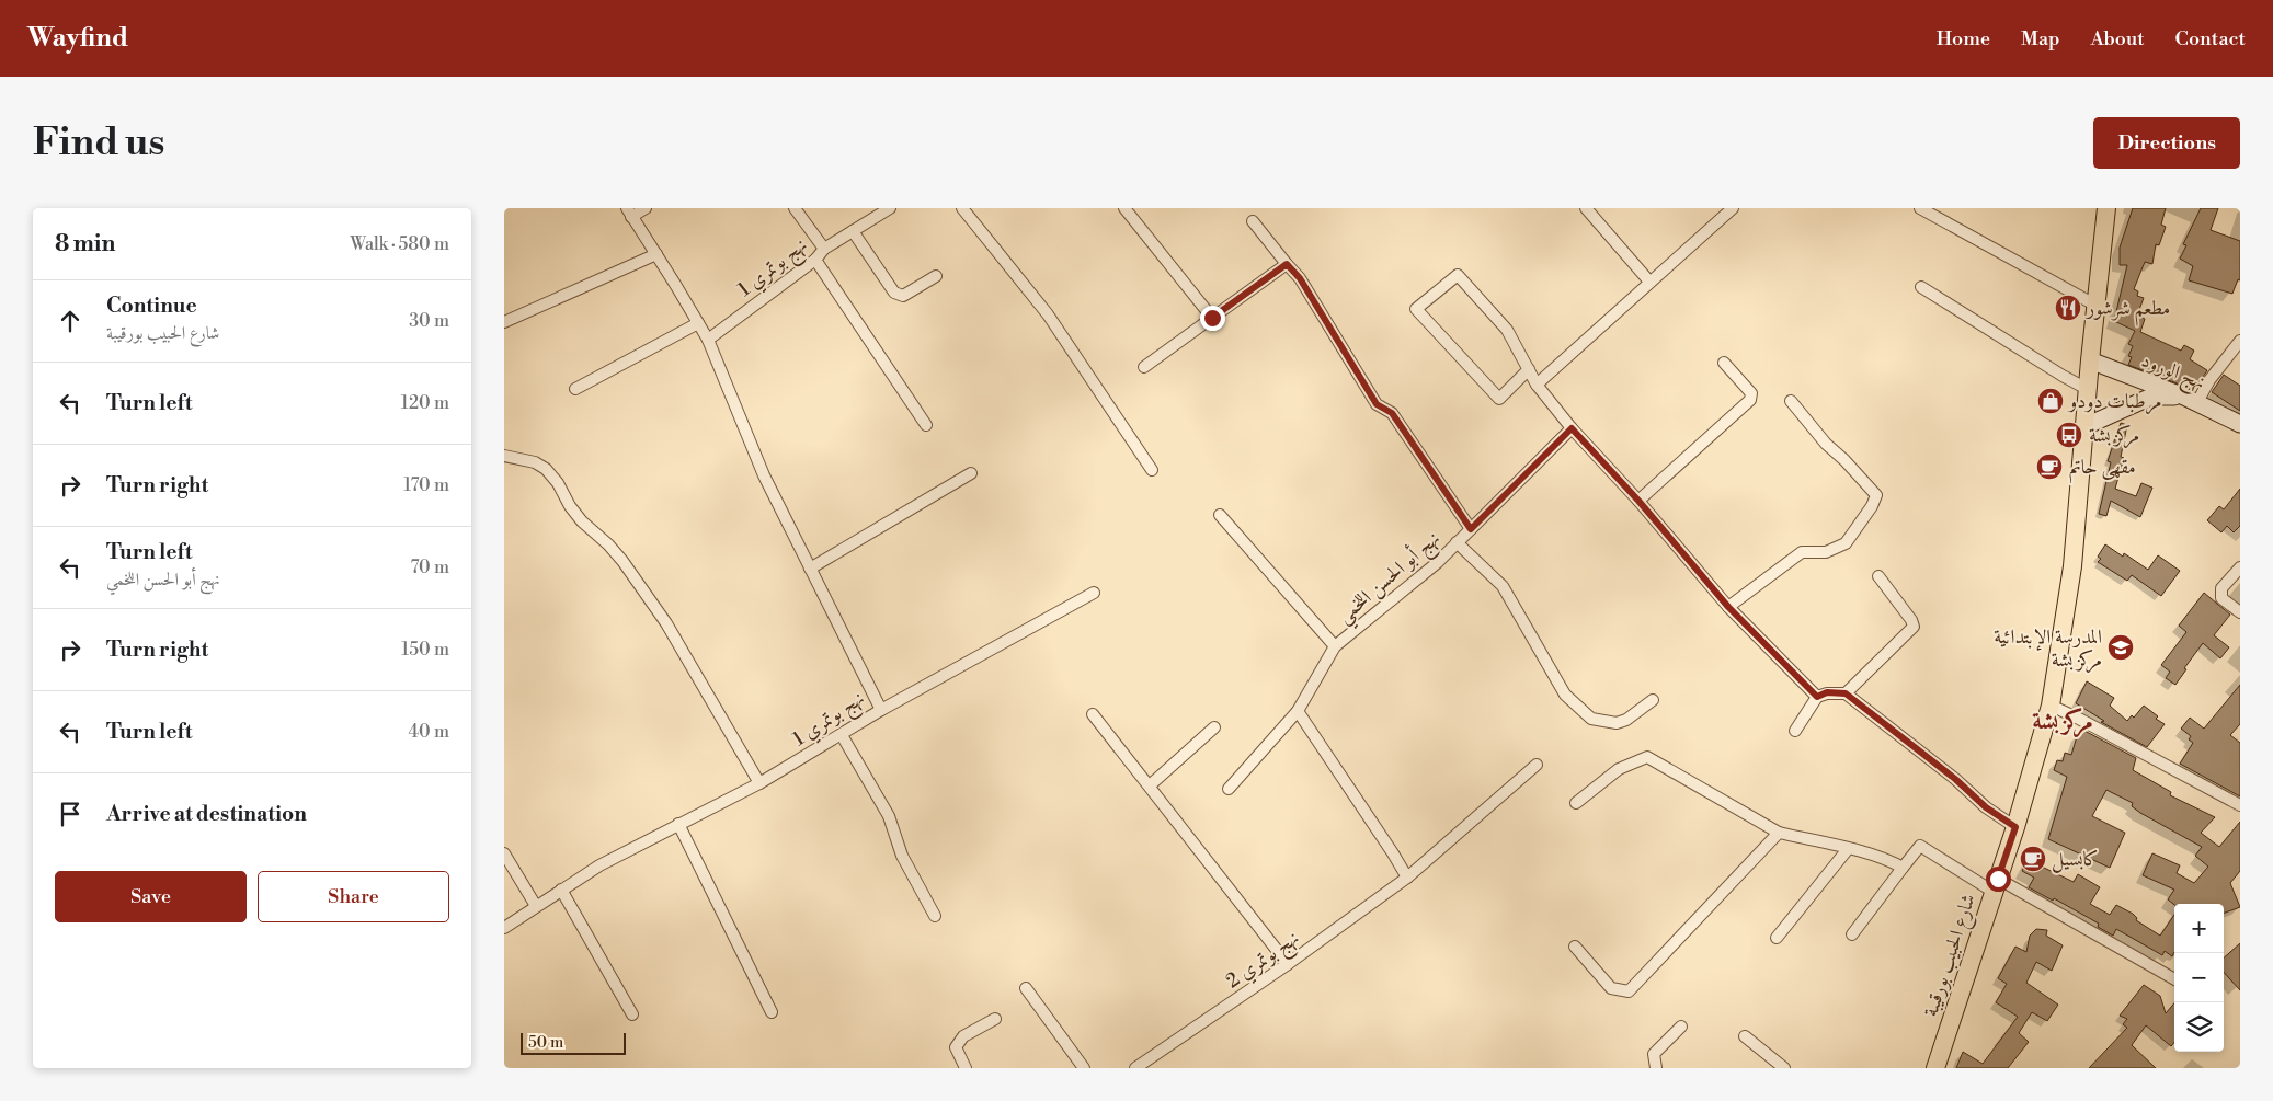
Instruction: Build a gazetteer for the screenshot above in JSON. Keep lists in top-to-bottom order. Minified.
{"streets":{"main road":["شارع الحبيب بورقيبة"],"street":["نهج بوتمري 1","نهج الورود","نهج أبو الحسن اللخمي","نهج بوتمري 2"]},"crossings":[["نهج الورود","شارع الحبيب بورقيبة"]],"districts":["مركز بشة"],"places":{"restaurant":["مطعم شرشور"],"shop":["مرطبات دودو"],"bus stop":["مركز بشة"],"cafe":["مقهى حاتم","كابسيل"],"school or university":["المدرسة الإبتدائية مركز بشة"]},"scale_bar":"50 m","page":{"header":"Wayfind","nav":["Home","Map","About","Contact"],"buttons":["Directions",["Save","Share"]],"title":"Find us","heading":["8 min","Walk · 580 m"],"list":[["Continue","شارع الحبيب بورقيبة","30 m"],["Turn left","120 m"],["Turn right","170 m"],["Turn left","نهج أبو الحسن اللخمي","70 m"],["Turn right","150 m"],["Turn left","40 m"],"Arrive at destination"],"map_buttons":["+","−"],"scale":"50 m"}}
